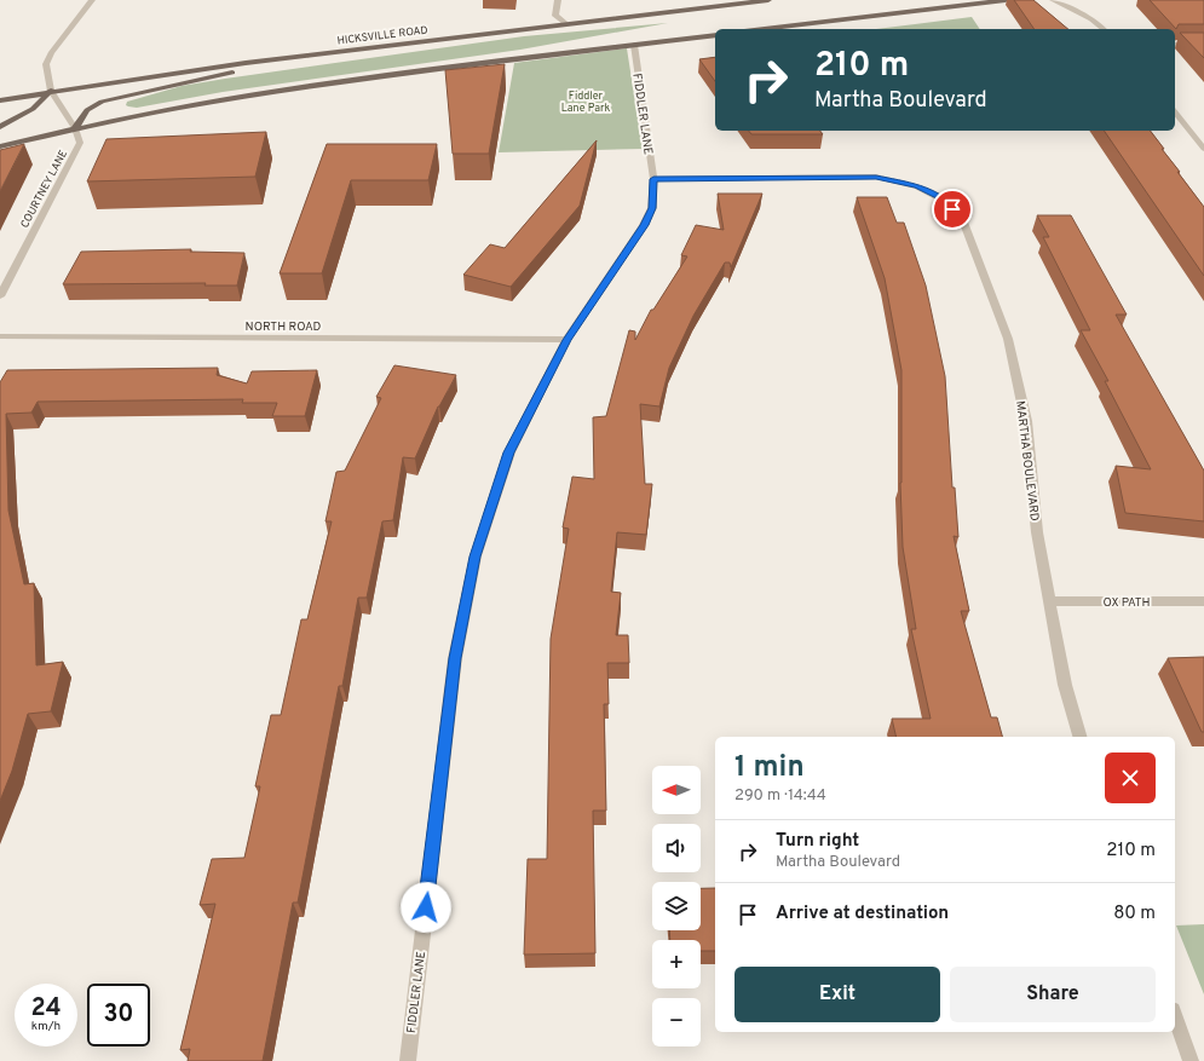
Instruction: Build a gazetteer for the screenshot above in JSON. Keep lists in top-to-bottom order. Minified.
{"streets":{"main road":["HICKSVILLE ROAD"],"street":["FIDDLER LANE","COURTNEY LANE","NORTH ROAD","MARTHA BOULEVARD","OX PATH"]},"crossings":[["FIDDLER LANE","NORTH ROAD"],["FIDDLER LANE","MARTHA BOULEVARD"],["MARTHA BOULEVARD","OX PATH"]],"parks":["Fiddler Lane Park"],"north":"left","page":{"turn":["210 m","Martha Boulevard"],"heading":["1 min","290 m · 14:44"],"map_buttons":["+","−"],"list":[{"name":"Turn right","note":"Martha Boulevard","value":"210 m"},{"name":"Arrive at destination","value":"80 m"}],"buttons":["Exit","Share"],"speed":"24 km/h","limit":"30"}}
